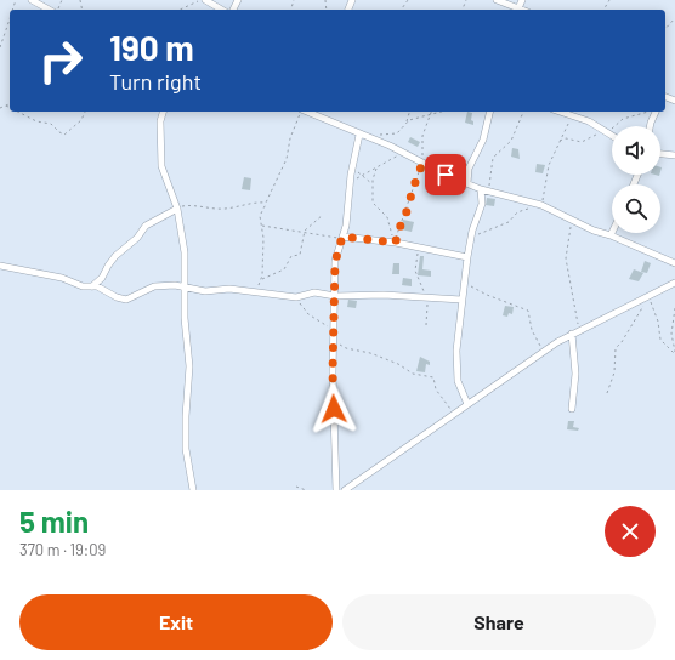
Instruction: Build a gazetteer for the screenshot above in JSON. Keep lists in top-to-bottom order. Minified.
{"page":{"turn":["190 m","Turn right"],"heading":["5 min","370 m · 19:09"],"buttons":["Exit","Share"]}}
